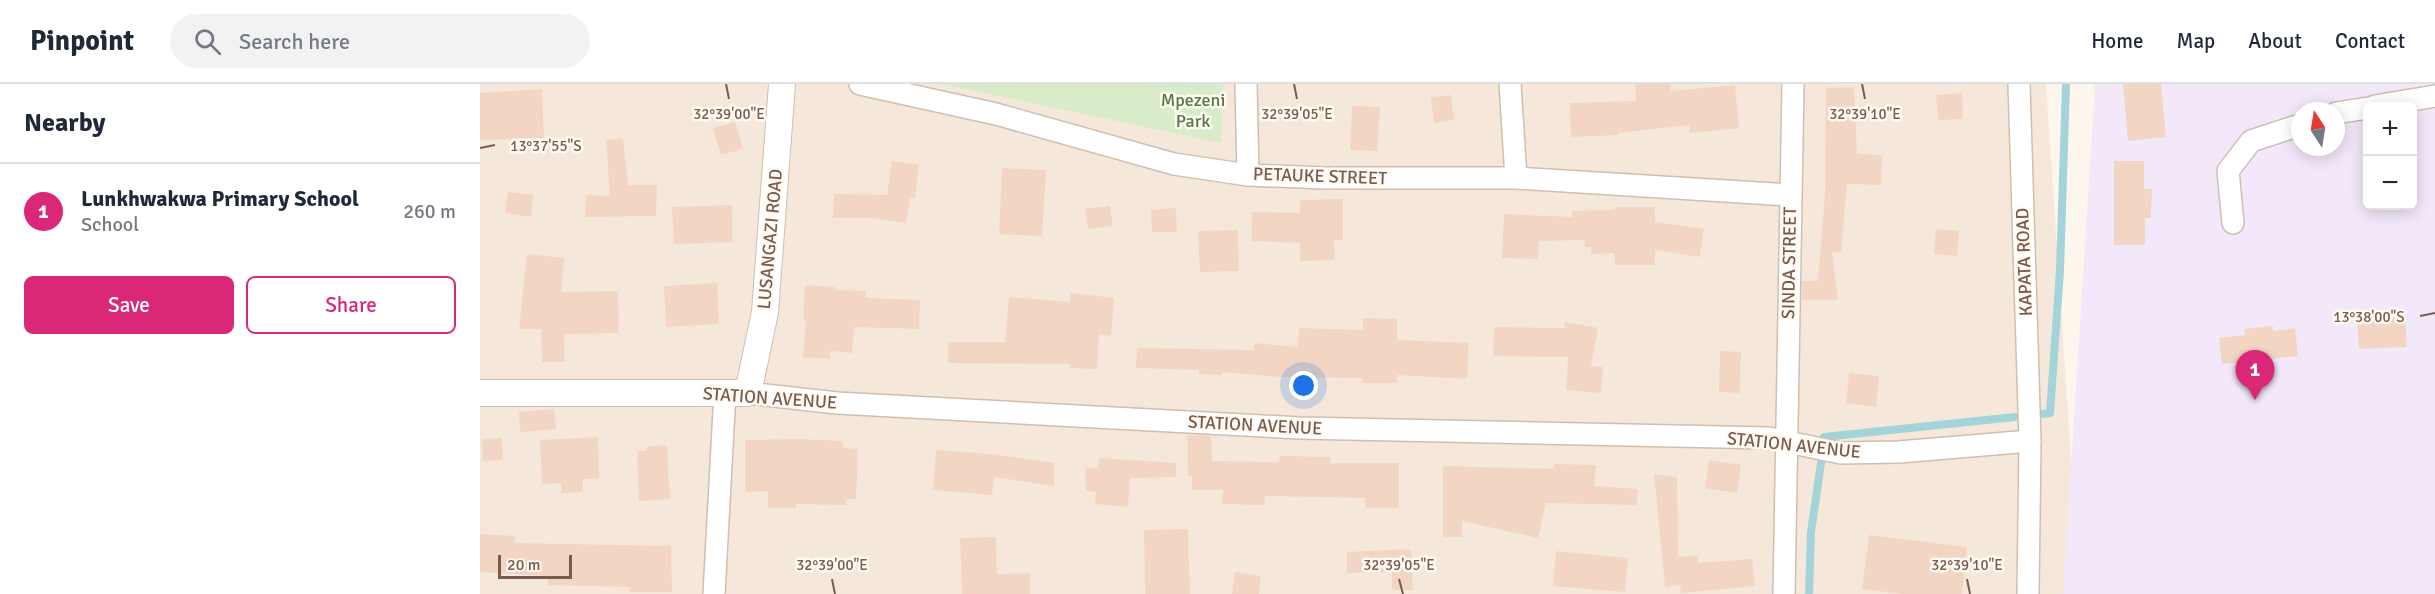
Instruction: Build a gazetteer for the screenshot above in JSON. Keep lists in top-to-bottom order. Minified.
{"streets":{"street":["PETAUKE STREET","LUSANGAZI ROAD","KAPATA ROAD","SINDA STREET","STATION AVENUE"]},"crossings":[["PETAUKE STREET","SINDA STREET"],["LUSANGAZI ROAD","STATION AVENUE"],["KAPATA ROAD","STATION AVENUE"],["SINDA STREET","STATION AVENUE"]],"parks":["Mpezeni Park"],"scale_bar":"20 m","north":"top","page":{"header":"Pinpoint","search":"Search here","nav":["Home","Map","About","Contact"],"heading":"Nearby","map_buttons":["+","−"],"list":[{"mark":"1","name":"Lunkhwakwa Primary School","note":"School","value":"260 m"}],"buttons":["Save","Share"],"pins":"1","scale":"20 m"},"coordinates":["32°39'00\"E","32°39'05\"E","32°39'10\"E","13°37'55\"S","13°38'00\"S"]}
